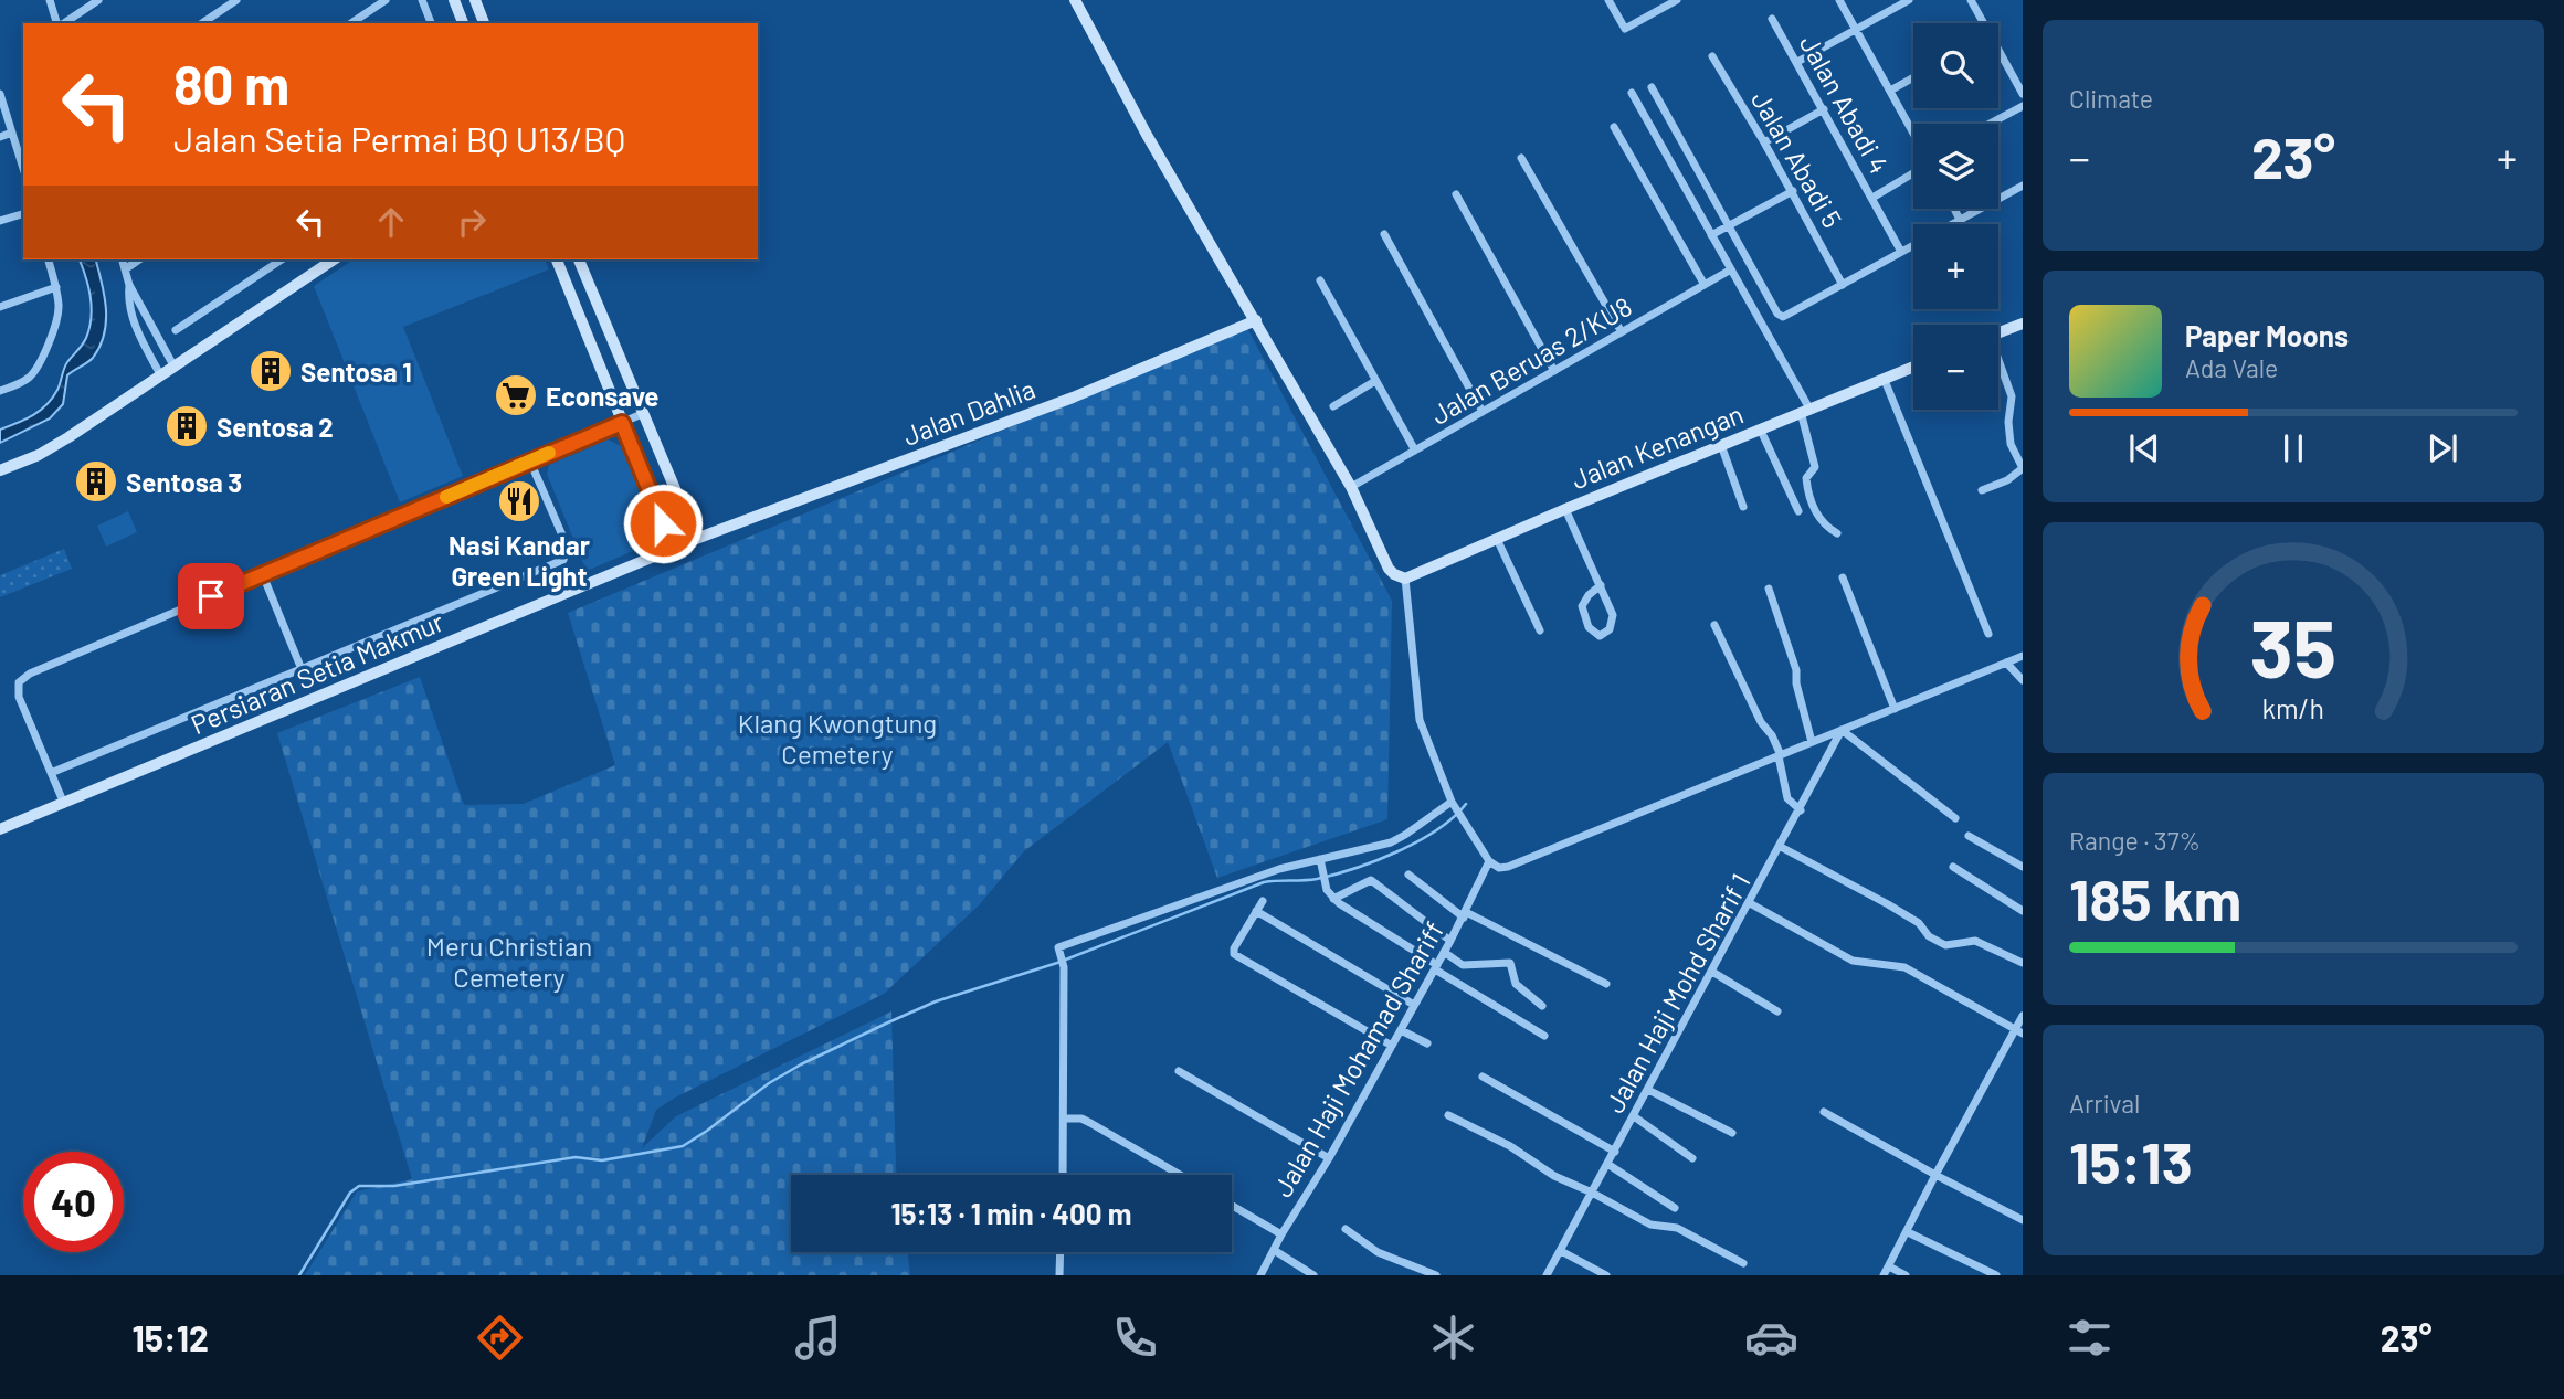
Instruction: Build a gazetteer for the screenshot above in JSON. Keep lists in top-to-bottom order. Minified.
{"streets":{"street":["Jalan Abadi 4","Jalan Abadi 5","Jalan Beruas 2/KU8","Jalan Dahlia","Jalan Kenangan","Persiaran Setia Makmur","Jalan Haji Mohd Sharif 1","Jalan Haji Mohamad Shariff"]},"crossings":[["Jalan Dahlia","Persiaran Setia Makmur"]],"parks":["Klang Kwongtung Cemetery","Meru Christian Cemetery"],"places":{"building":["Sentosa 1","Sentosa 2","Sentosa 3"],"supermarket":["Econsave"],"restaurant":["Nasi Kandar Green Light"]},"page":{"tile":["Climate",["Range · 37%","185 km"],["Arrival","15:13"]],"map_buttons":["+","−"],"turn":["80 m","Jalan Setia Permai BQ U13/BQ"],"heat":["−","23°","+"],"song":["Paper Moons","Ada Vale"],"limit":"40","trip":"15:13 · 1 min · 400 m","tabs":["15:12","23°"],"gauge":["35","km/h"]}}
